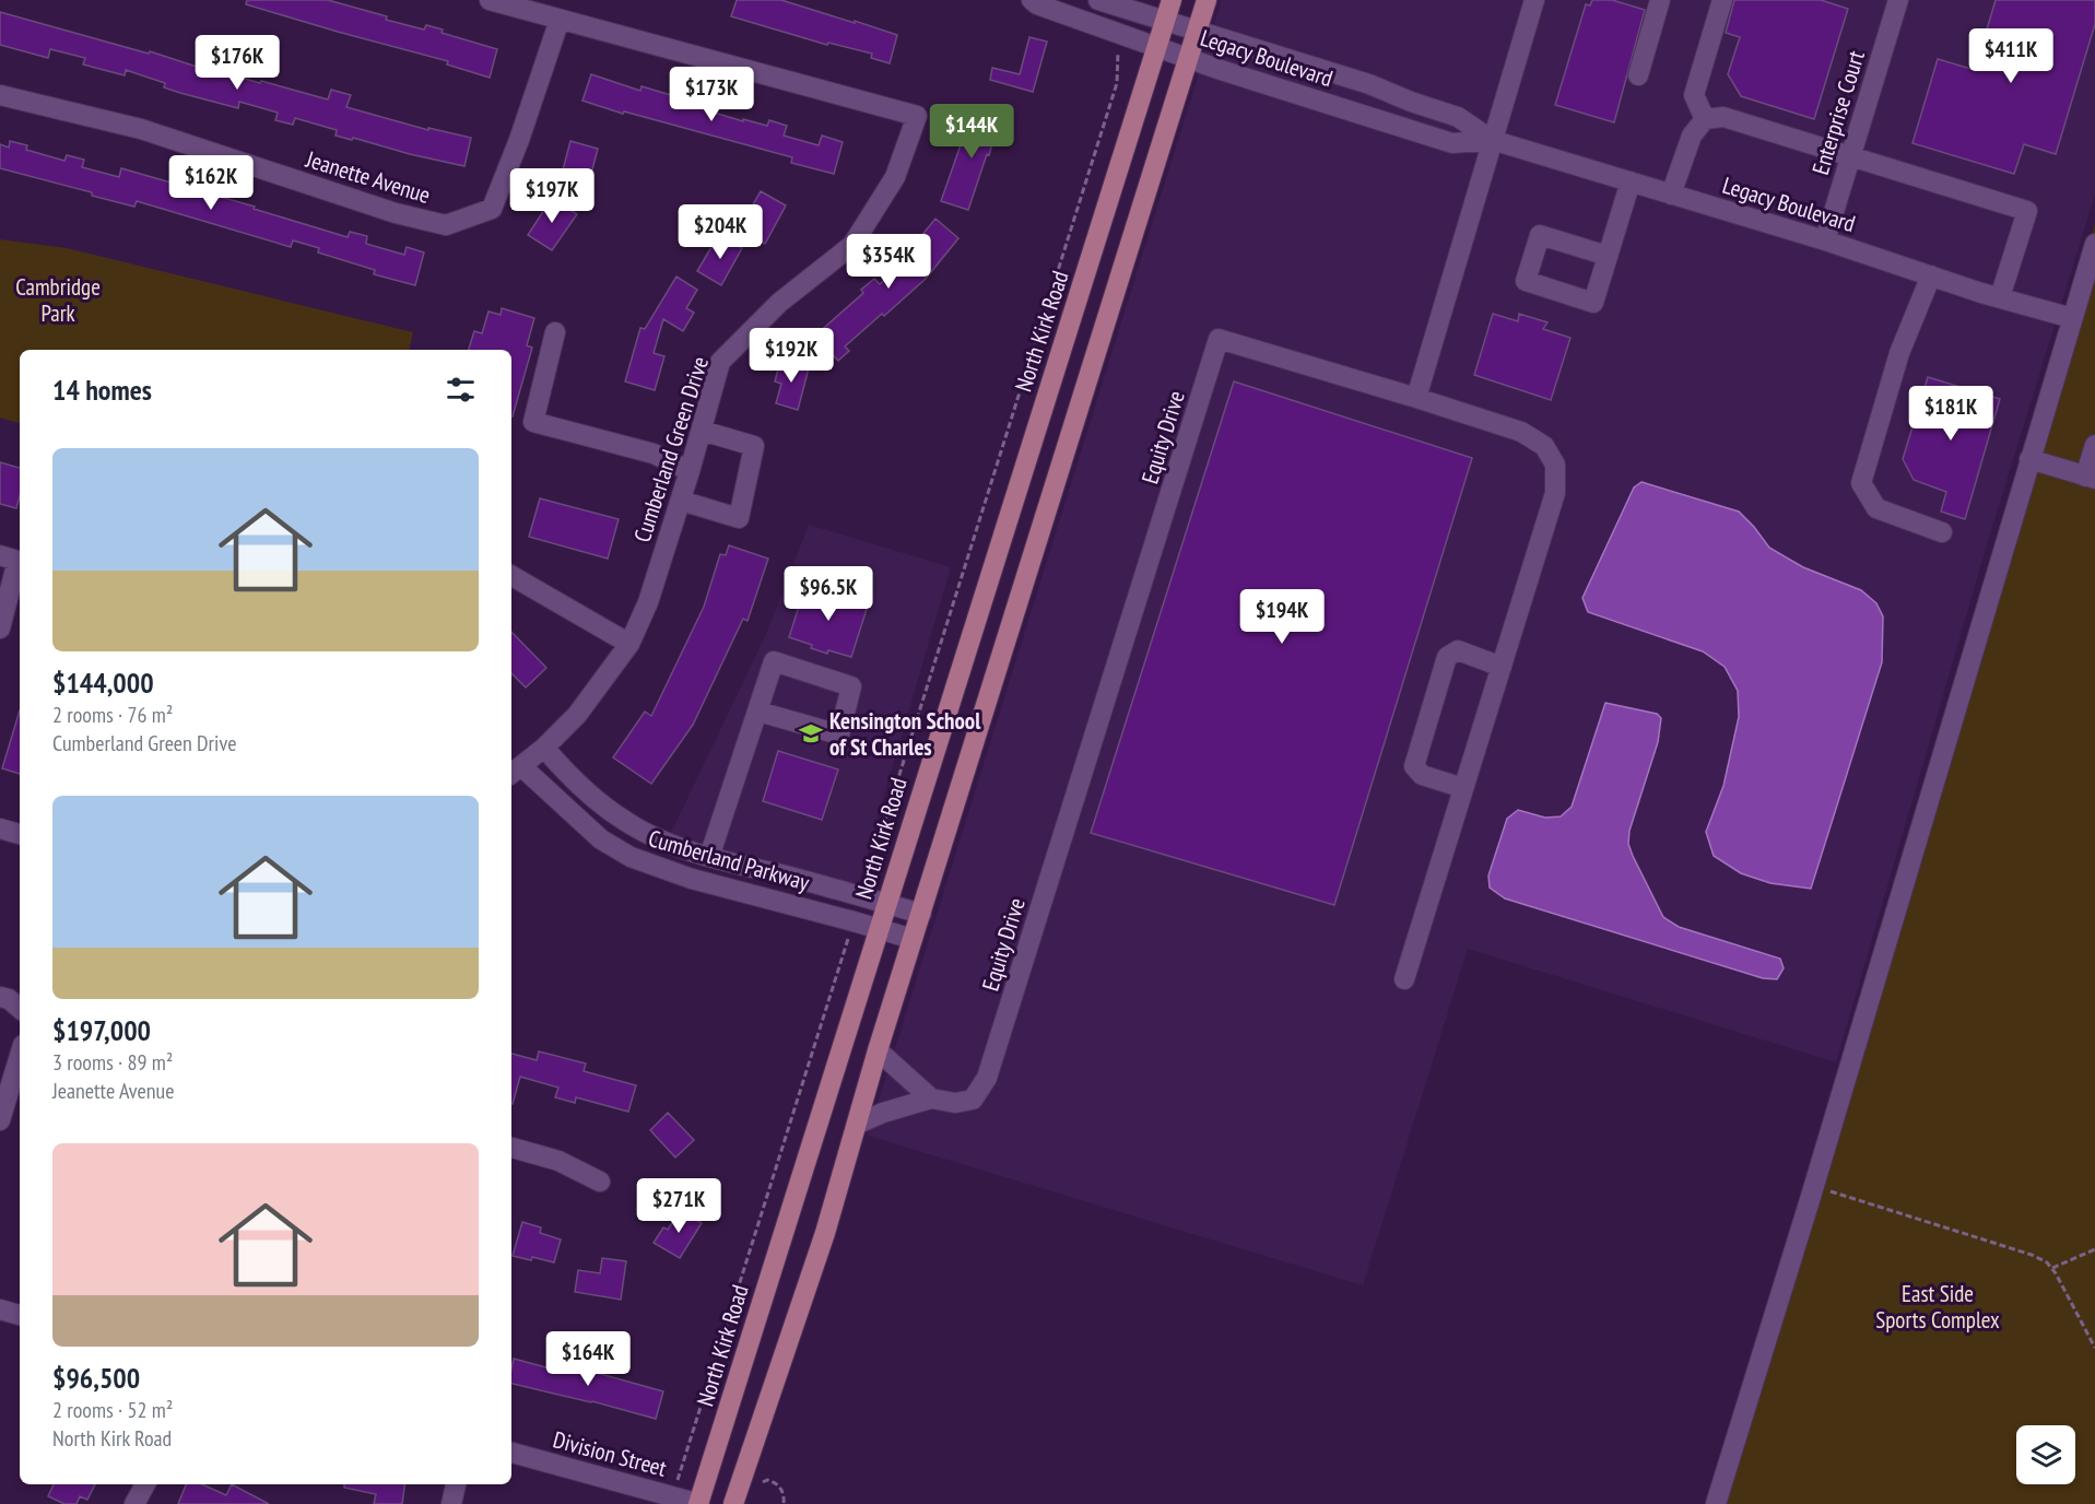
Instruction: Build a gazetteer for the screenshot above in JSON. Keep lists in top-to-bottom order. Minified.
{"streets":{"main road":["North Kirk Road"],"street":["Legacy Boulevard","Enterprise Court","Jeanette Avenue","Equity Drive","Cumberland Green Drive","Cumberland Parkway","Division Street"]},"crossings":[["Legacy Boulevard","Enterprise Court"],["Legacy Boulevard","North Kirk Road"],["Jeanette Avenue","Cumberland Green Drive"],["North Kirk Road","Cumberland Parkway"],["North Kirk Road","Division Street"],["Cumberland Green Drive","Cumberland Parkway"]],"parks":["Cambridge Park","East Side Sports Complex"],"places":{"school or university":["Kensington School of St Charles"]},"page":{"price":["$411K","$176K","$173K","$144K","$162K","$197K","$204K","$354K","$192K","$181K","$96.5K","$194K","$271K","$164K"],"heading":"14 homes","list":[{"name":"$144,000","note":"2 rooms · 76 m² · Cumberland Green Drive"},{"name":"$197,000","note":"3 rooms · 89 m² · Jeanette Avenue"},{"name":"$96,500","note":"2 rooms · 52 m² · North Kirk Road"}]}}
